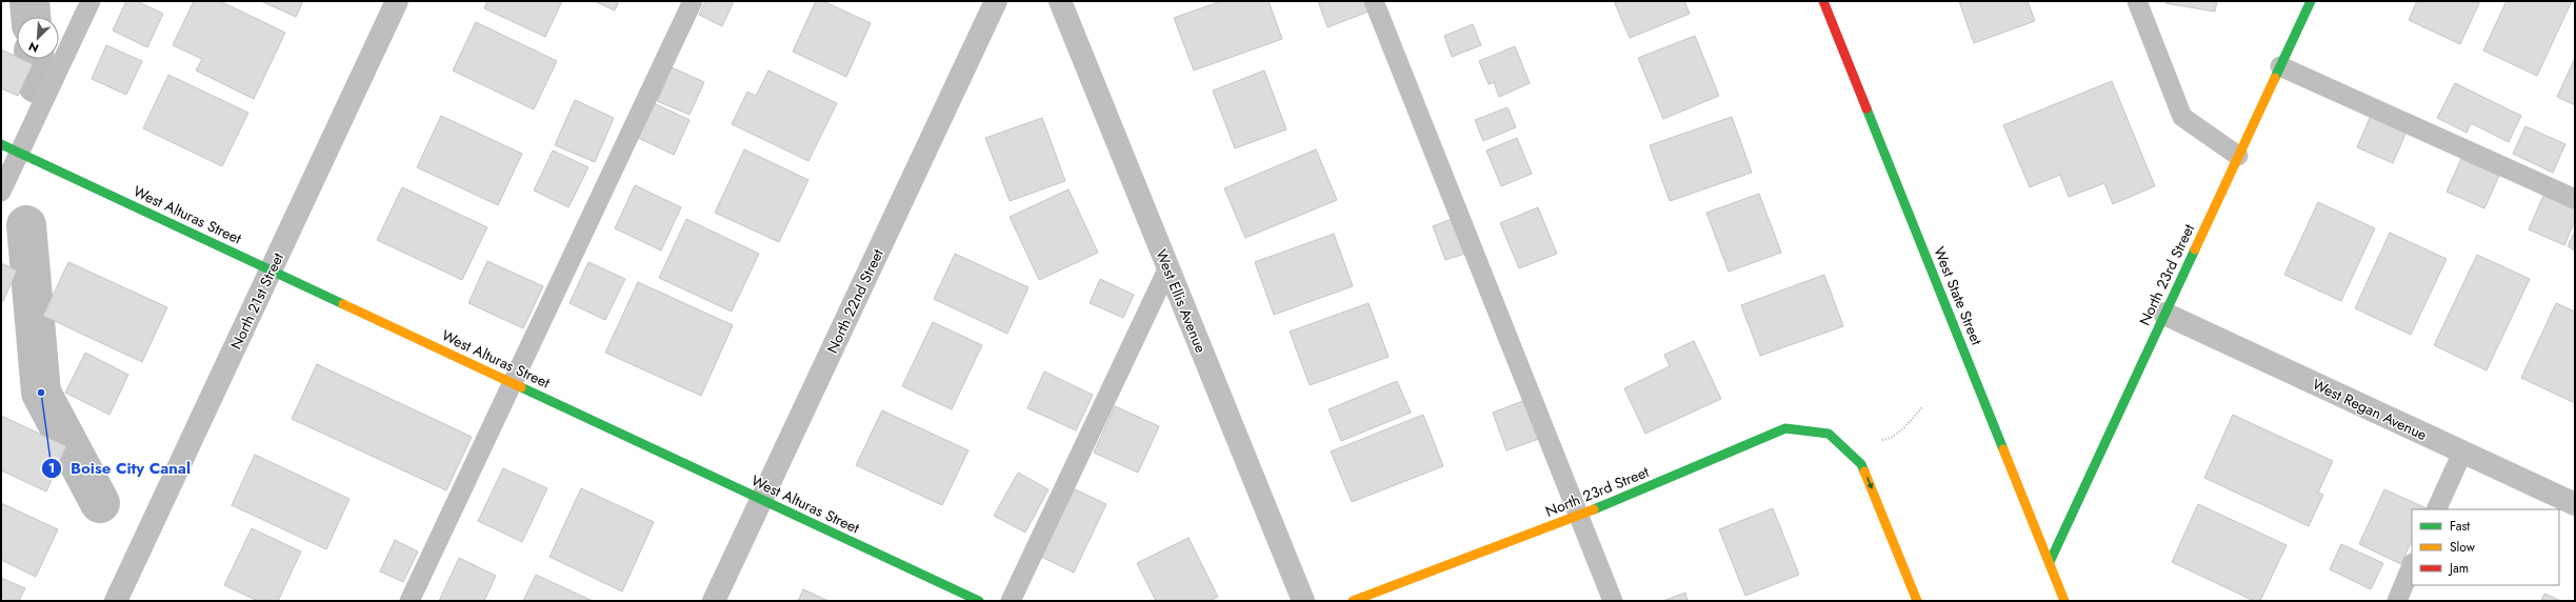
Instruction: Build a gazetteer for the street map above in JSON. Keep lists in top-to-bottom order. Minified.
{"streets":{"street":["West Alturas Street","North 23rd Street","West State Street","North 21st Street","North 22nd Street","West Ellis Avenue","West Regan Avenue"]},"crossings":[["West Alturas Street","North 21st Street"],["West Alturas Street","North 22nd Street"],["North 23rd Street","West State Street"],["North 23rd Street","West Regan Avenue"]],"places":["Boise City Canal"],"legend":["Fast","Slow","Jam"],"north":"bottom left"}
